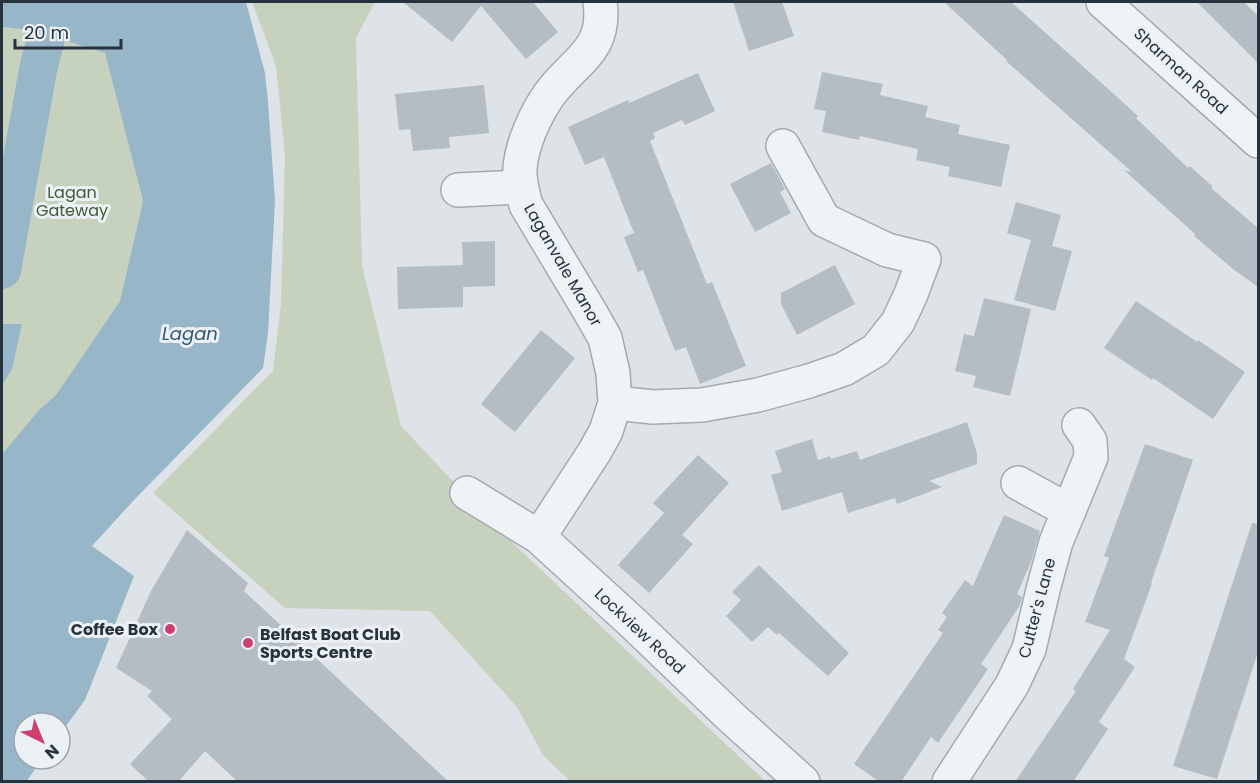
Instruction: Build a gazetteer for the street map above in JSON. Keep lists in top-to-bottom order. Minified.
{"streets":{"street":["Sharman Road","Laganvale Manor","Cutter's Lane","Lockview Road"]},"crossings":[["Laganvale Manor","Lockview Road"]],"water":["Lagan"],"parks":["Lagan Gateway"],"places":["Coffee Box","Belfast Boat Club Sports Centre"],"scale_bar":"20 m","north":"bottom right"}
